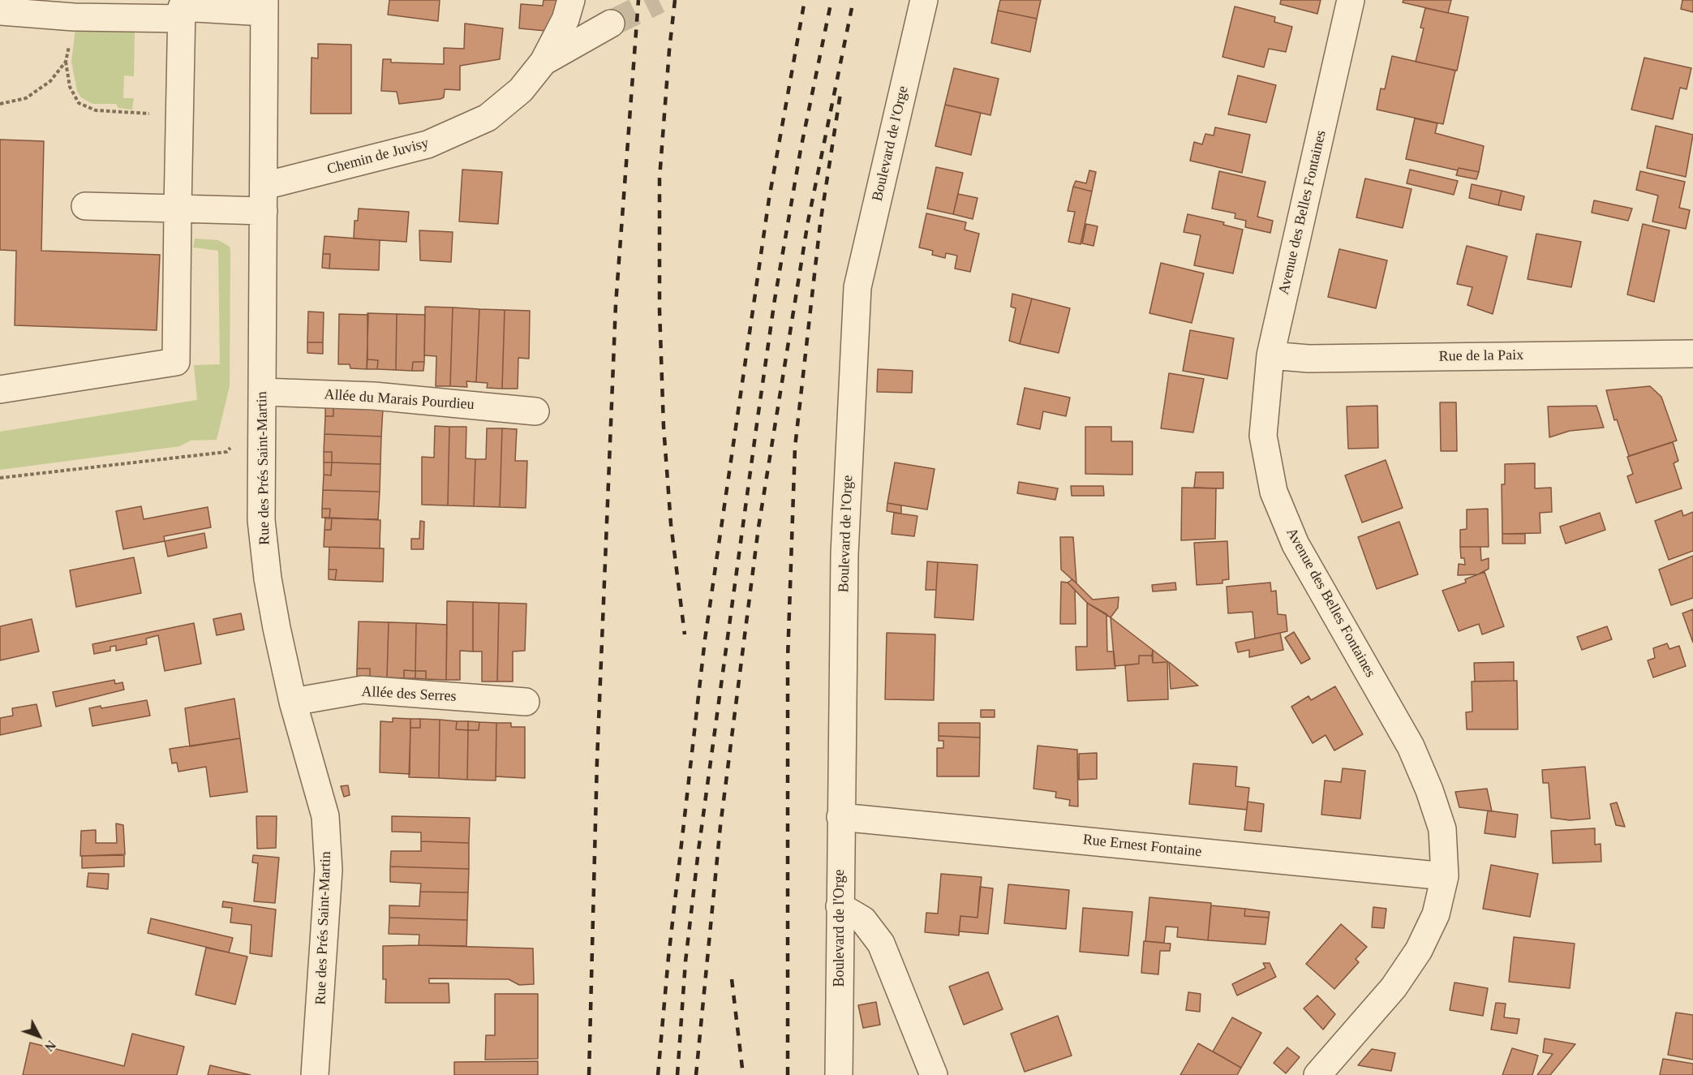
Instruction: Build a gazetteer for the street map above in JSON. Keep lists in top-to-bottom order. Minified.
{"streets":{"street":["Boulevard de l'Orge","Chemin de Juvisy","Avenue des Belles Fontaines","Rue de la Paix","Allée du Marais Pourdieu","Rue des Prés Saint-Martin","Allée des Serres","Rue Ernest Fontaine"]},"crossings":[["Boulevard de l'Orge","Rue Ernest Fontaine"],["Chemin de Juvisy","Rue des Prés Saint-Martin"],["Avenue des Belles Fontaines","Rue de la Paix"],["Avenue des Belles Fontaines","Rue Ernest Fontaine"],["Allée du Marais Pourdieu","Rue des Prés Saint-Martin"],["Rue des Prés Saint-Martin","Allée des Serres"]],"north":"bottom right"}
